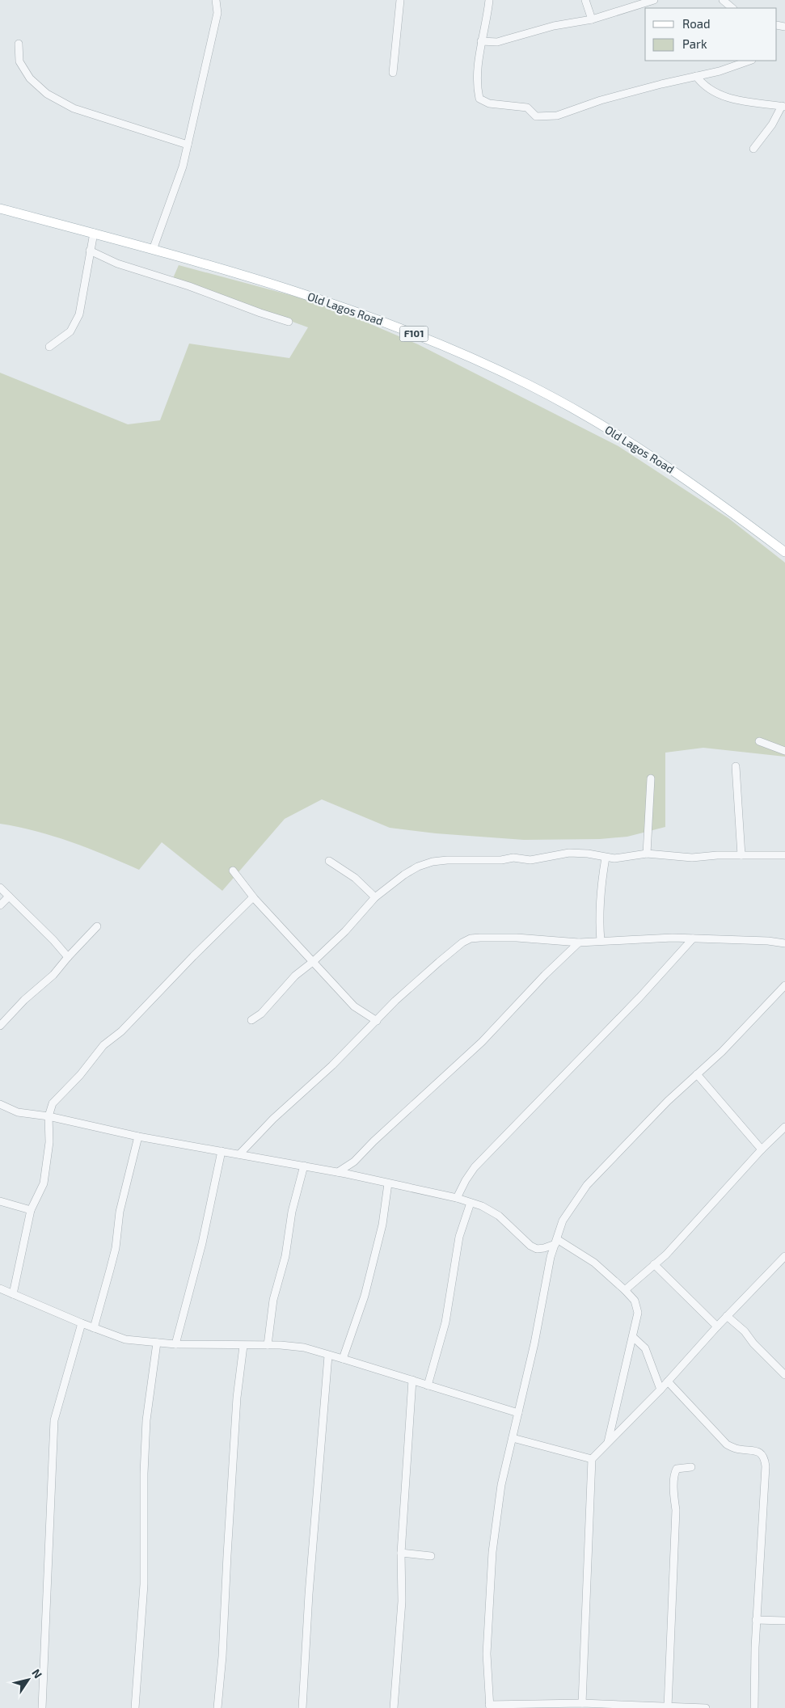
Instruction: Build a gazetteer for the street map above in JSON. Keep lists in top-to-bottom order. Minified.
{"streets":{"main road":["Old Lagos Road","F101"]},"legend":["Road","Park"],"north":"top right"}
